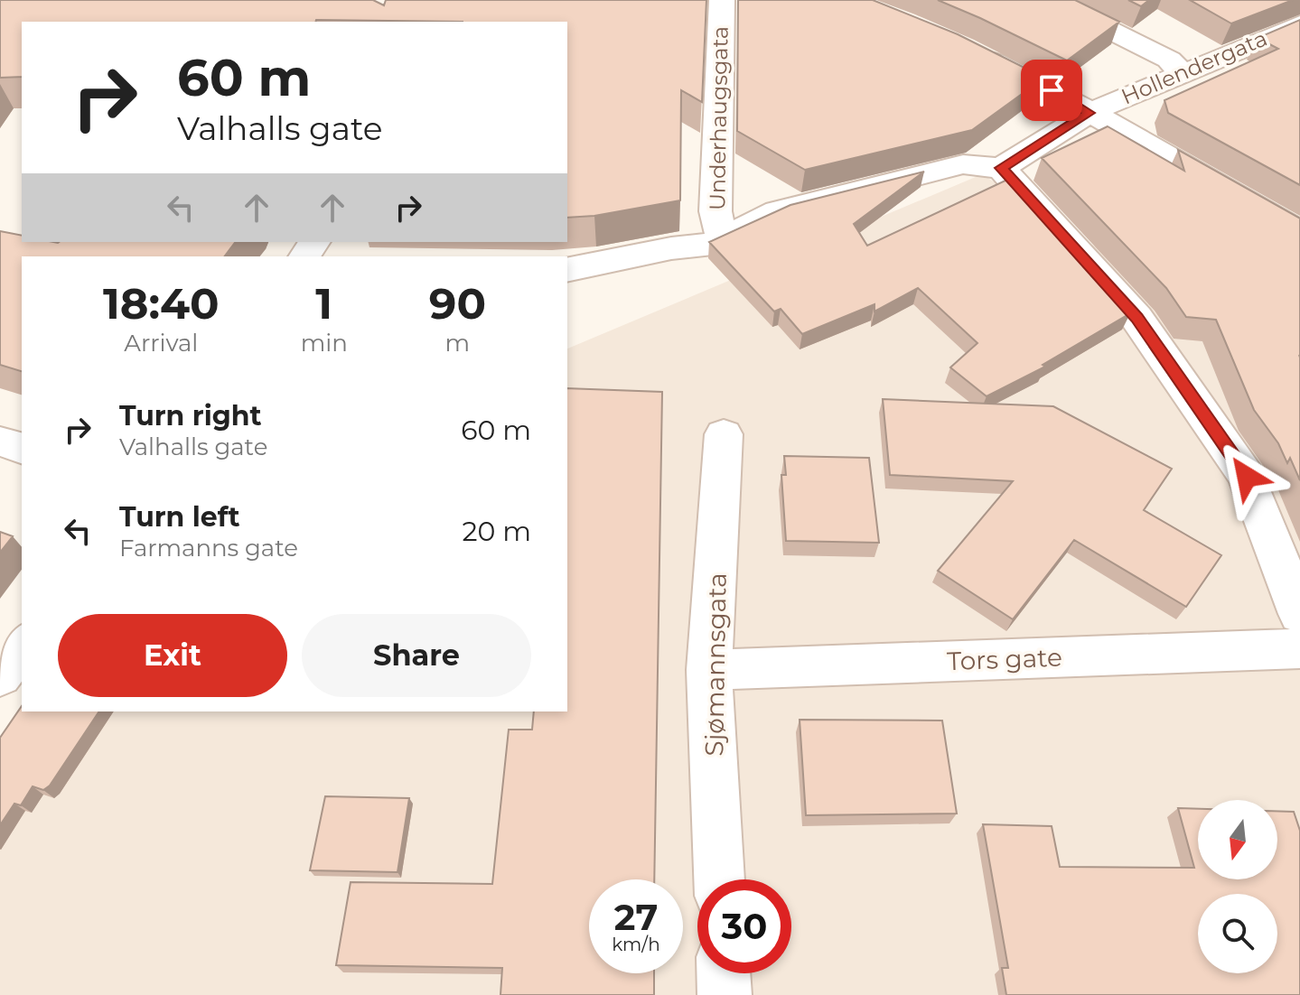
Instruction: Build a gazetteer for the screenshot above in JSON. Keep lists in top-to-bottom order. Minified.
{"streets":{"street":["Hollendergata","Underhaugsgata","Tors gate","Sjømannsgata"]},"crossings":[["Hollendergata","Underhaugsgata"],["Tors gate","Sjømannsgata"]],"north":"bottom","page":{"turn":["60 m","Valhalls gate"],"eta":["18:40","Arrival","1","min","90","m"],"list":[{"name":"Turn right","note":"Valhalls gate","value":"60 m"},{"name":"Turn left","note":"Farmanns gate","value":"20 m"}],"buttons":["Exit","Share"],"speed":"27 km/h","limit":"30"}}
